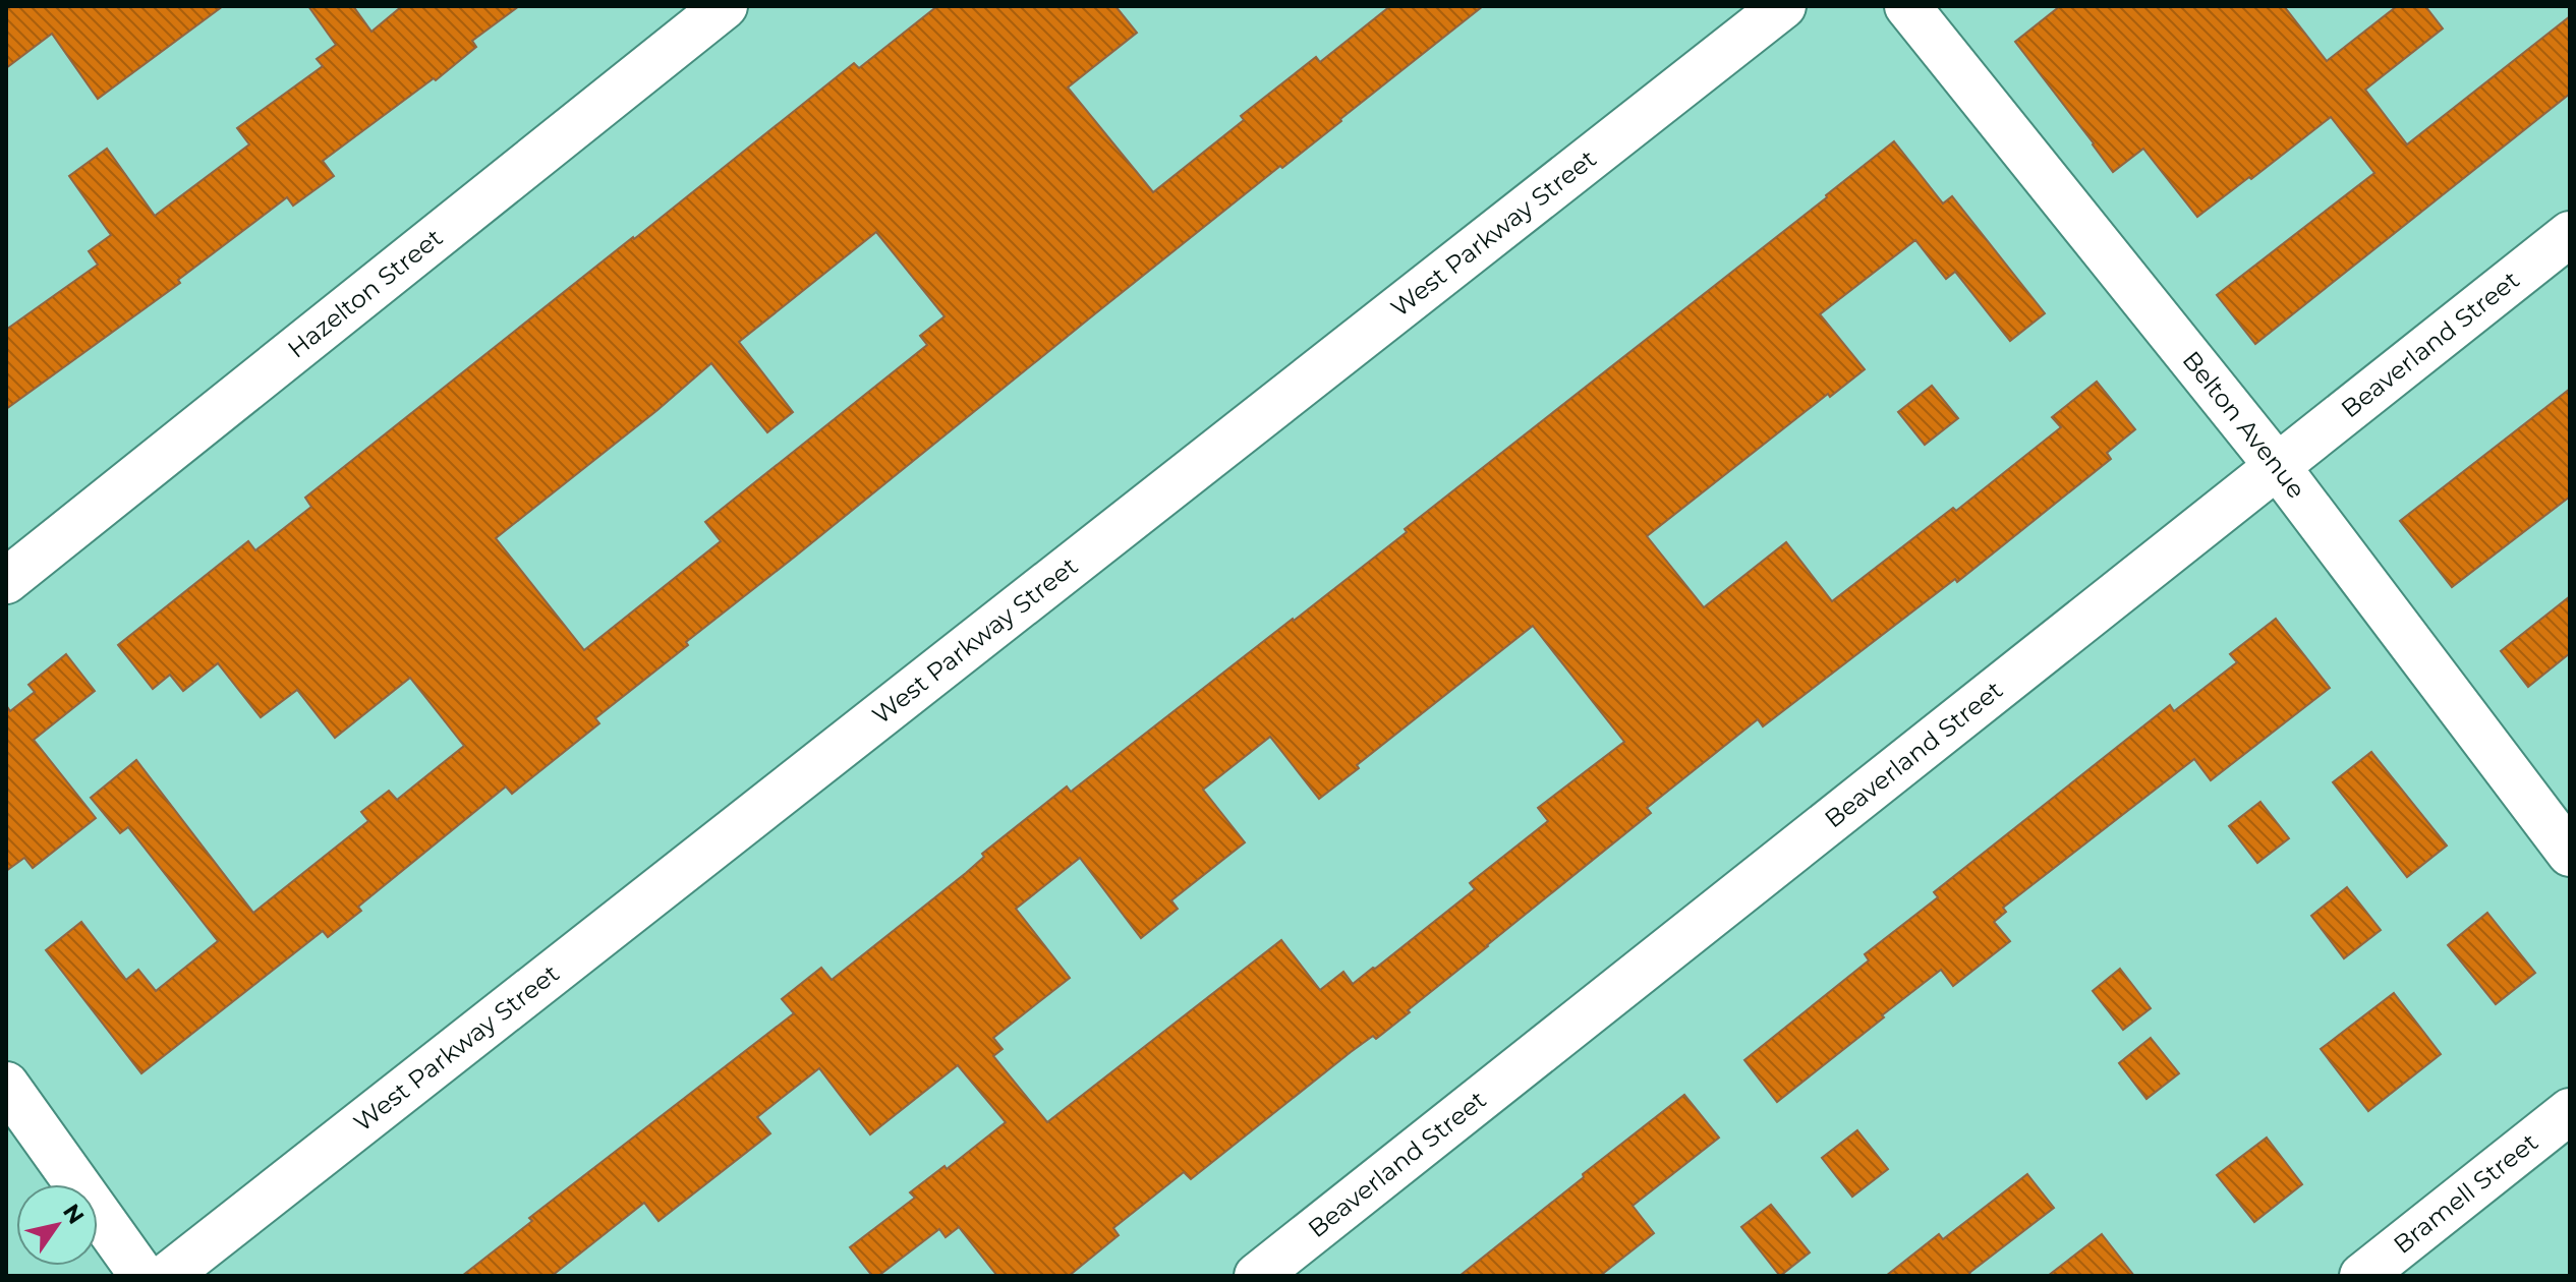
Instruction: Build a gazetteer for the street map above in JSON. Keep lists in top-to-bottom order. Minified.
{"streets":{"street":["West Parkway Street","Hazelton Street","Beaverland Street","Belton Avenue","Bramell Street"]},"crossings":[["Beaverland Street","Belton Avenue"]],"north":"top right"}
